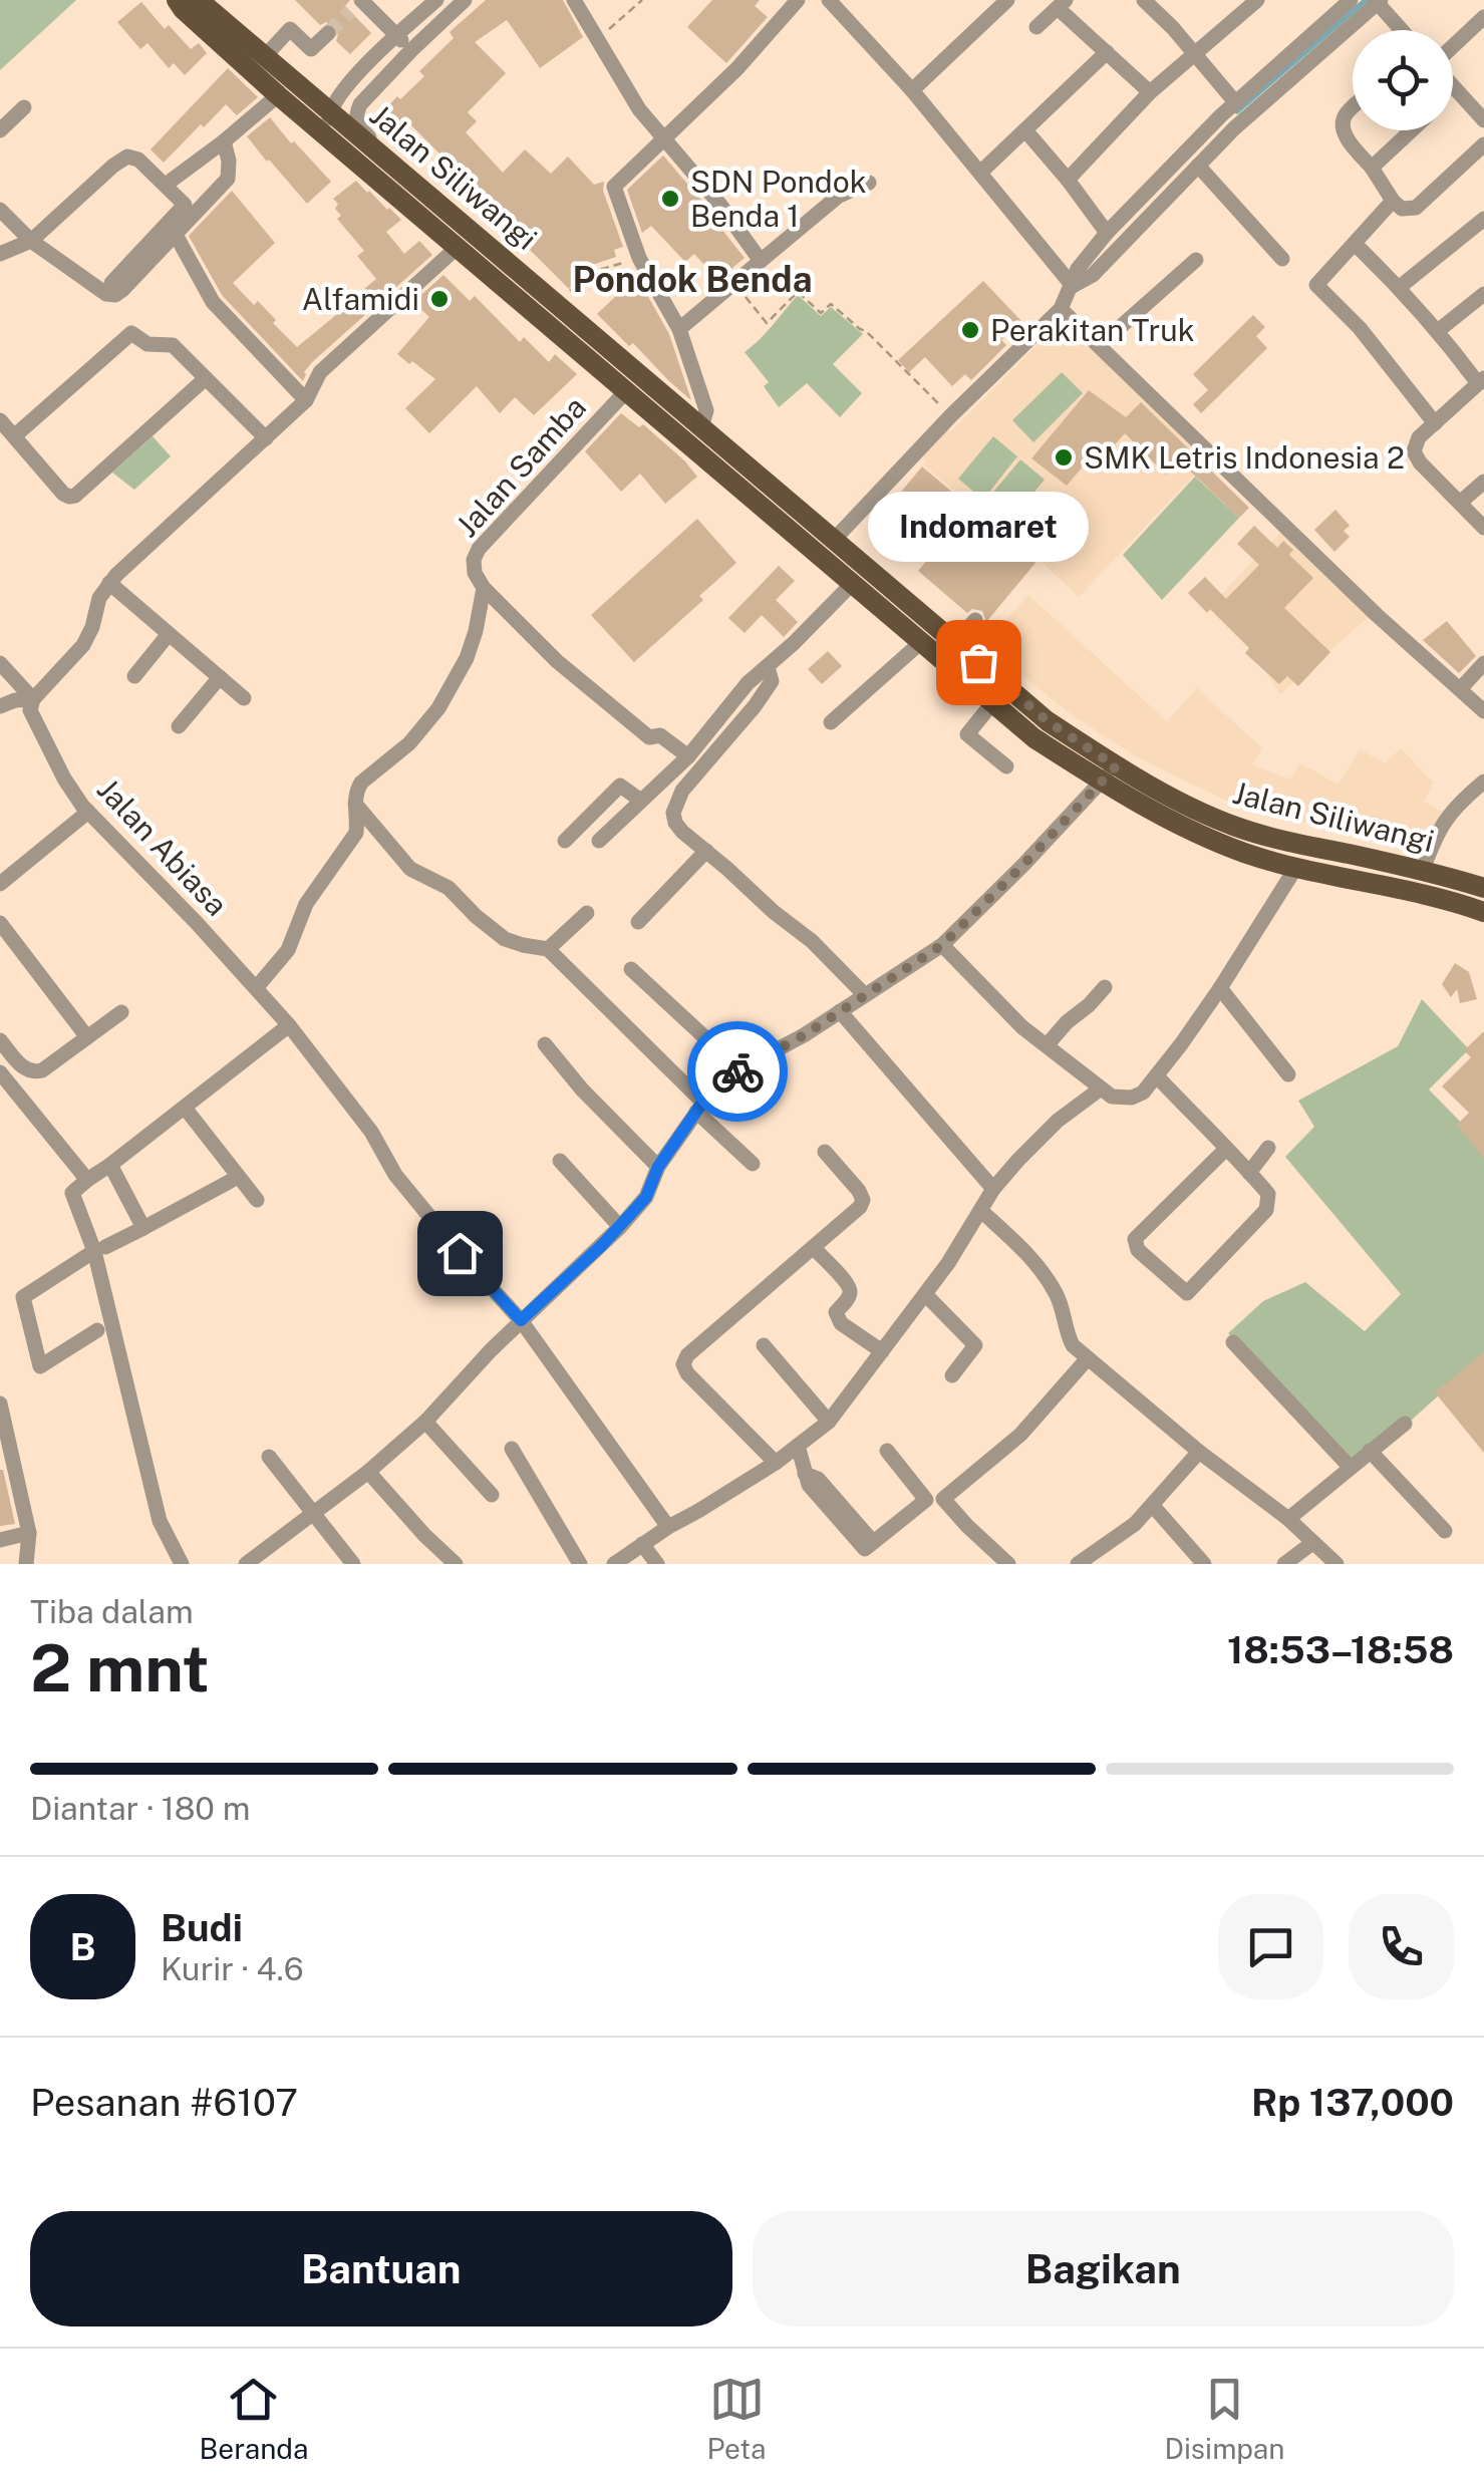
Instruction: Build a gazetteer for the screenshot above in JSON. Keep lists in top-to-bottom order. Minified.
{"streets":{"main road":["Jalan Siliwangi"],"street":["Jalan Samba","Jalan Abiasa"]},"crossings":[["Jalan Siliwangi","Jalan Samba"],["Jalan Samba","Jalan Abiasa"]],"districts":["Pondok Benda"],"places":["SDN Pondok Benda 1","Alfamidi","Perakitan Truk","SMK Letris Indonesia 2","Indomaret"],"page":{"bubble":"Indomaret","heading":["2 mnt","Tiba dalam","18:53–18:58"],"panel":["Budi","Kurir · 4.6","Pesanan #6107","Rp 137,000"],"bar":"Diantar · 180 m","round":"B","buttons":["Bantuan","Bagikan"],"tabs":["Beranda","Peta","Disimpan"]}}
